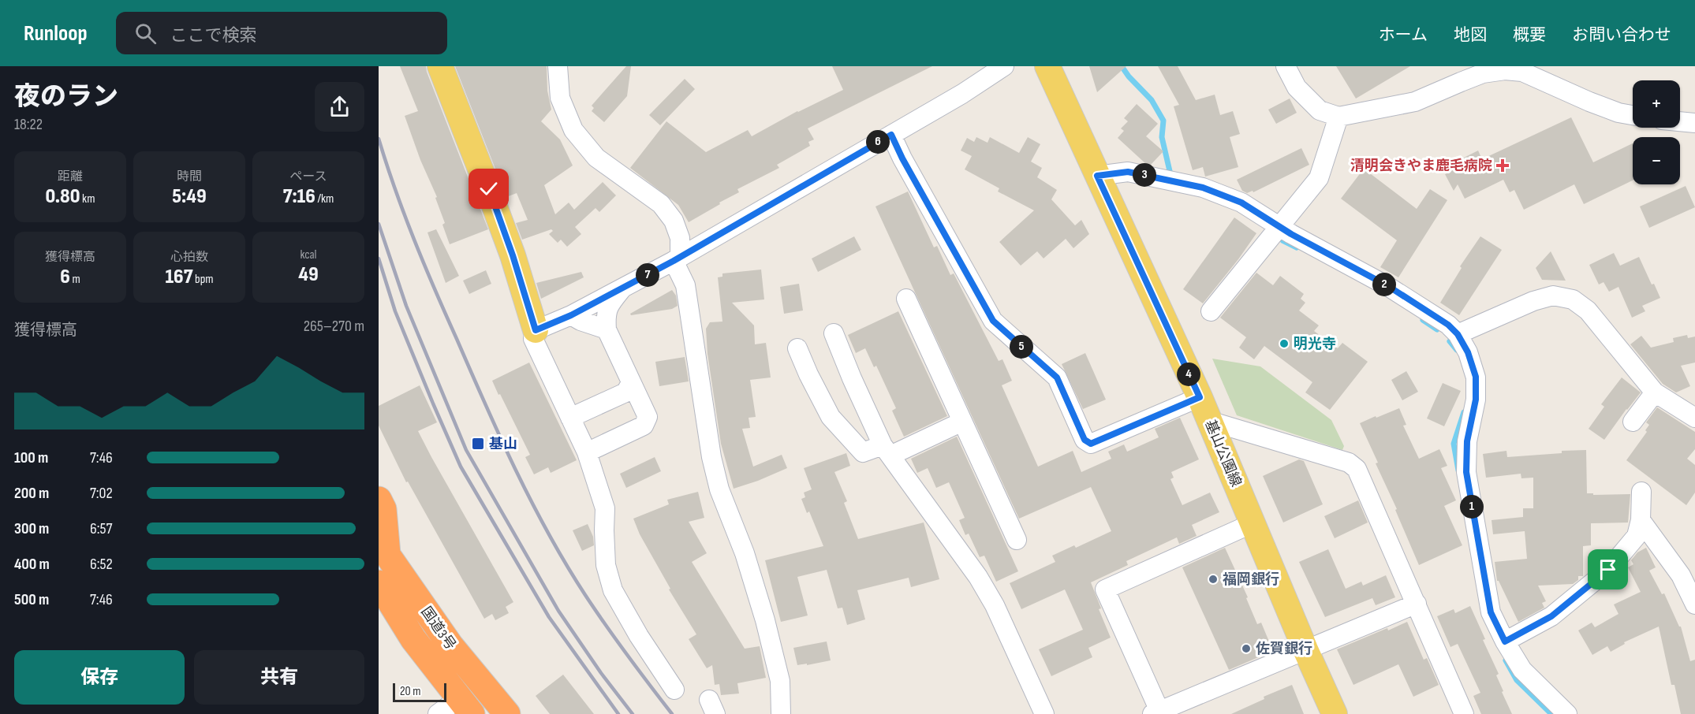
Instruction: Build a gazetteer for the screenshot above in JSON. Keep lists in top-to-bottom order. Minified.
{"streets":{"highway":["国道3号"],"main road":["基山公園線"]},"places":{"health":["清明会きやま鹿毛病院"],"other":["明光寺","福岡銀行","佐賀銀行"],"transit":["基山"]},"scale_bar":"20 m","page":{"header":"Runloop","search":"ここで検索","nav":["ホーム","地図","概要","お問い合わせ"],"heading":["夜のラン","18:22"],"map_buttons":["+","−"],"pins":["6","3","7","2","5","4","1"],"stats":[["距離","0.80 km"],["時間","5:49"],["ペース","7:16 /km"],["獲得標高","6 m"],["心拍数","167 bpm"],["kcal","49"]],"chart":["獲得標高","265–270 m"],"list":[{"name":"100 m","note":"7:46"},{"name":"200 m","note":"7:02"},{"name":"300 m","note":"6:57"},{"name":"400 m","note":"6:52"},{"name":"500 m","note":"7:46"}],"buttons":["保存","共有"],"scale":"20 m"}}
